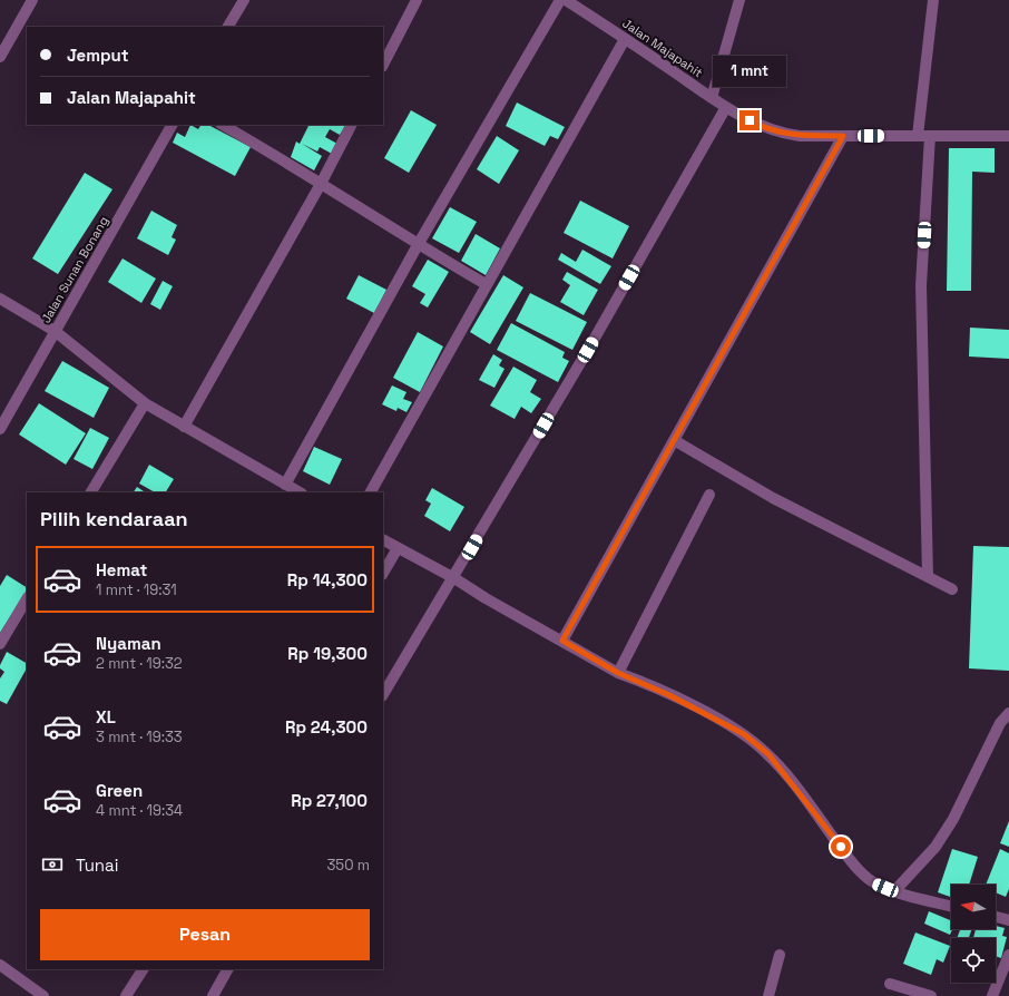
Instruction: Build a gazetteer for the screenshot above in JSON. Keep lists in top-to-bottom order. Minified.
{"streets":{"street":["Jalan Majapahit","Jalan Sunan Bonang"]},"north":"left","page":{"banner":["Jemput","Jalan Majapahit"],"bubble":"1 mnt","heading":"Pilih kendaraan","list":[{"name":"Hemat","note":"1 mnt · 19:31","value":"Rp 14,300"},{"name":"Nyaman","note":"2 mnt · 19:32","value":"Rp 19,300"},{"name":"XL","note":"3 mnt · 19:33","value":"Rp 24,300"},{"name":"Green","note":"4 mnt · 19:34","value":"Rp 27,100"}],"pay":["Tunai","350 m"],"buttons":"Pesan"}}
